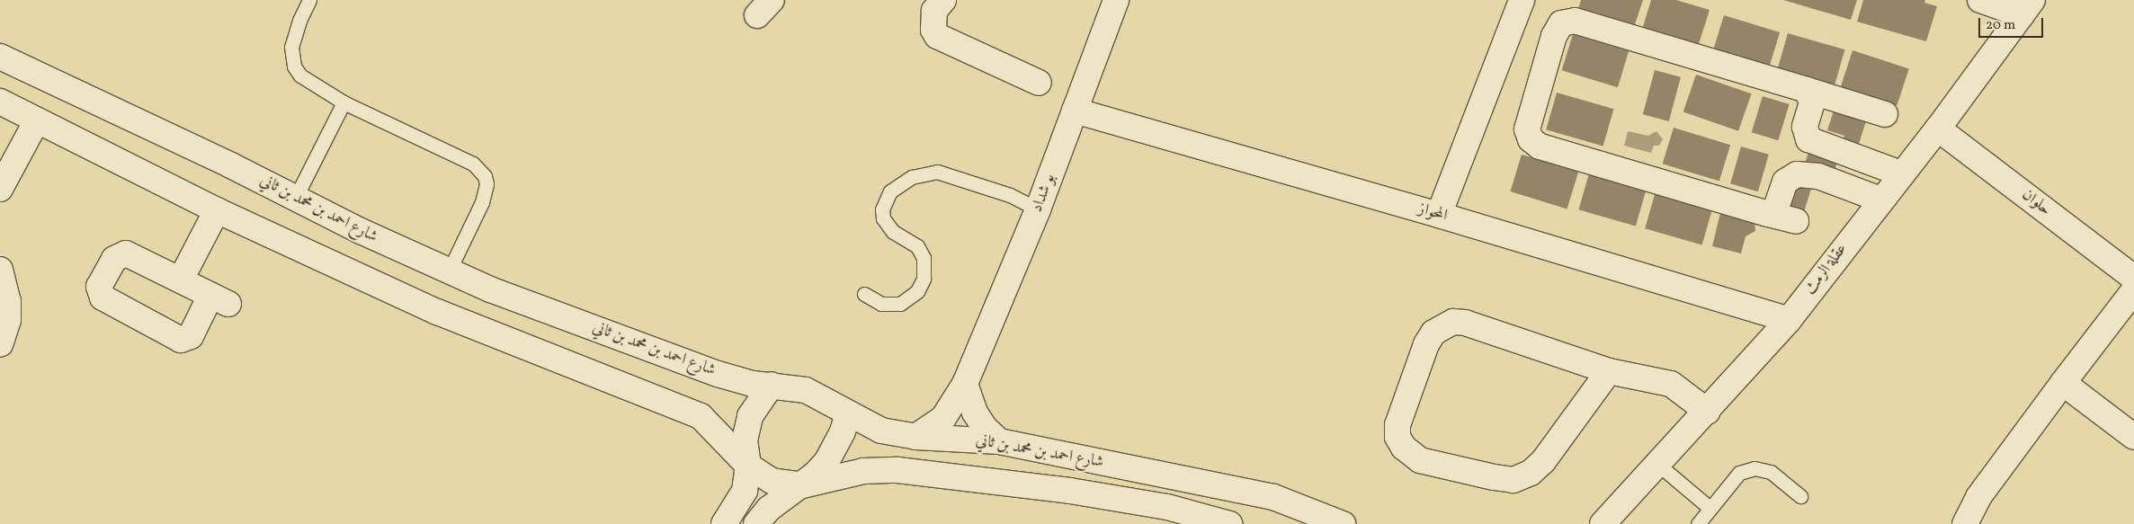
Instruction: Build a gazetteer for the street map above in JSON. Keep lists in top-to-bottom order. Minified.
{"streets":{"street":["بو شداد","حلوان","شارع احمد بن محمد بن ثاني","المحواز","عقلة الرمث"]},"crossings":[["بو شداد","شارع احمد بن محمد بن ثاني"],["بو شداد","المحواز"],["حلوان","عقلة الرمث"],["المحواز","عقلة الرمث"]],"scale_bar":"20 m"}
